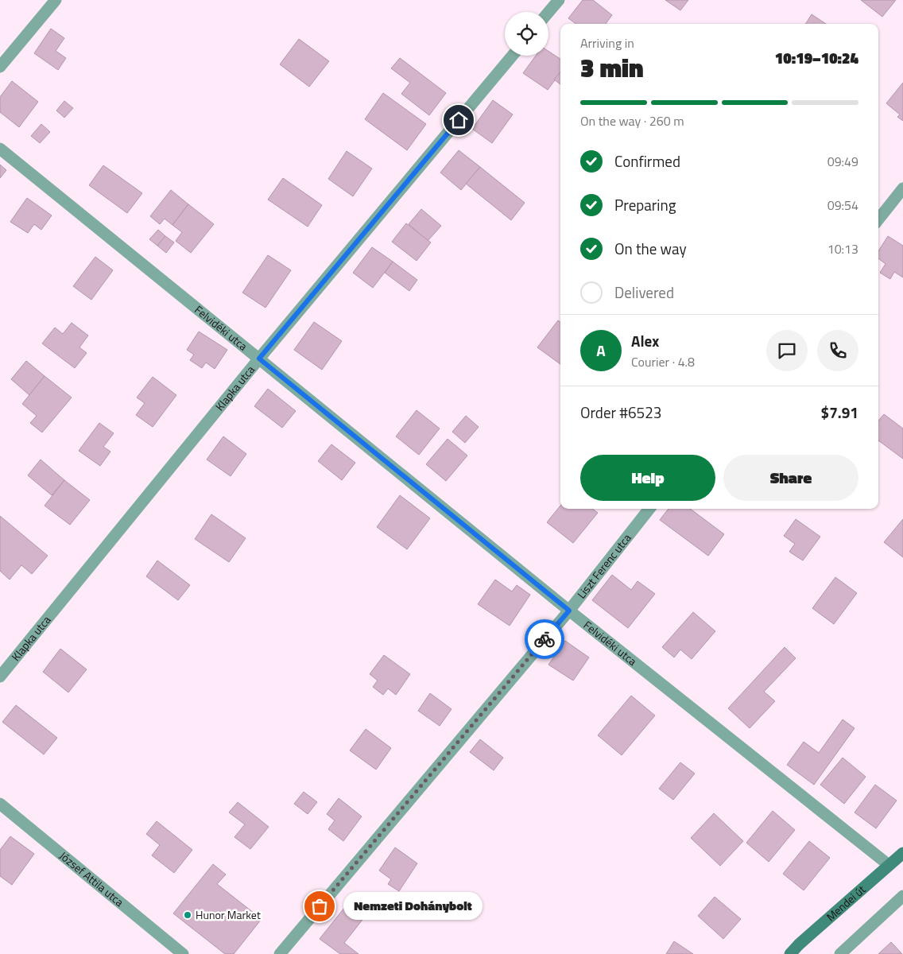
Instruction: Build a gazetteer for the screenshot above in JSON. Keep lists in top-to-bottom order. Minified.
{"streets":{"main road":["Mendei út"],"street":["Felvidéki utca","Klapka utca","Liszt Ferenc utca","József Attila utca"]},"crossings":[["Felvidéki utca","Klapka utca"],["Felvidéki utca","Liszt Ferenc utca"],["Felvidéki utca","Mendei út"]],"places":["Nemzeti Dohánybolt","Hunor Market"],"page":{"heading":["3 min","Arriving in","10:19–10:24"],"panel":["Alex","Courier · 4.8","Order #6523","$7.91"],"bar":"On the way · 260 m","list":[["Confirmed","09:49"],["Preparing","09:54"],["On the way","10:13"],"Delivered"],"round":"A","buttons":["Help","Share"],"bubble":"Nemzeti Dohánybolt"}}
